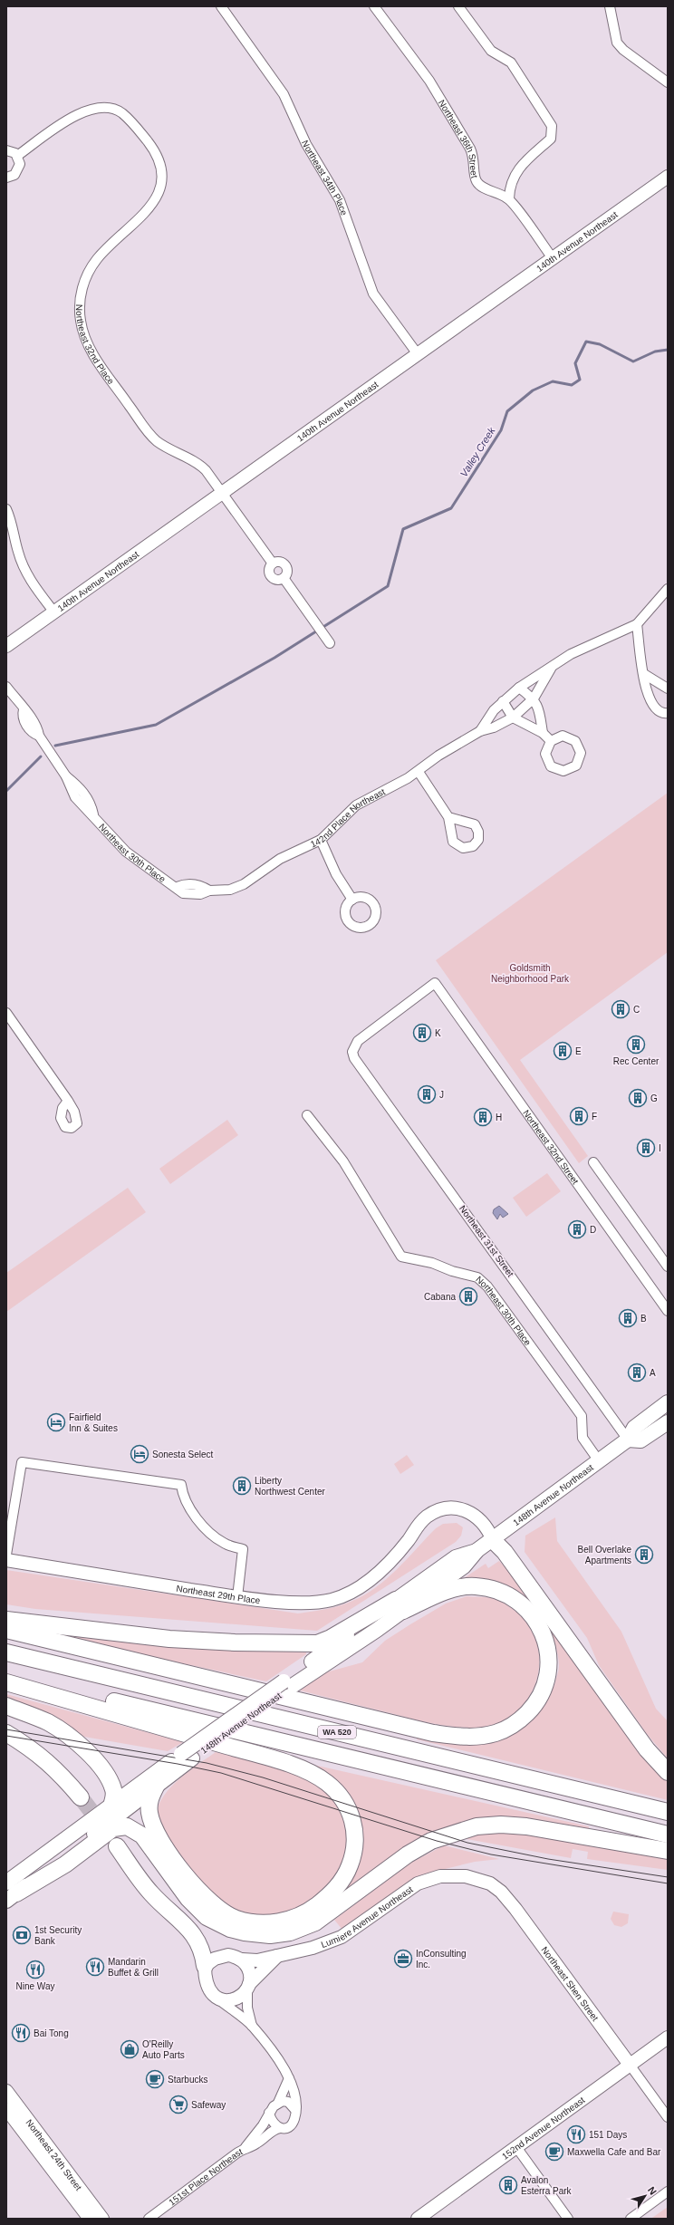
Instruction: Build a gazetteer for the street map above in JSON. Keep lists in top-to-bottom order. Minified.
{"streets":{"highway":["WA 520"],"main road":["148th Avenue Northeast"],"street":["Northeast 36th Street","Northeast 34th Place","140th Avenue Northeast","Northeast 32nd Place","142nd Place Northeast","Northeast 30th Place","Northeast 32nd Street","Northeast 31st Street","Northeast 29th Place","Lumiere Avenue Northeast","Northeast Shen Street","152nd Avenue Northeast","Northeast 24th Street","151st Place Northeast"]},"crossings":[["Northeast 36th Street","140th Avenue Northeast"],["Northeast 34th Place","140th Avenue Northeast"],["140th Avenue Northeast","Northeast 32nd Place"],["142nd Place Northeast","Northeast 30th Place"],["Northeast 30th Place","148th Avenue Northeast"],["Northeast 32nd Street","Northeast 31st Street"],["Northeast 31st Street","148th Avenue Northeast"],["148th Avenue Northeast","Northeast 29th Place"],["Lumiere Avenue Northeast","Northeast Shen Street"],["Northeast Shen Street","152nd Avenue Northeast"]],"water":["Valley Creek"],"parks":["Goldsmith Neighborhood Park"],"places":{"building":["C","K","Rec Center","E","J","G","F","H","I","D","Cabana","B","A","Liberty Northwest Center","Bell Overlake Apartments","Avalon Esterra Park"],"hotel":["Fairfield Inn & Suites","Sonesta Select"],"bank":["1st Security Bank"],"office":["InConsulting Inc."],"restaurant":["Mandarin Buffet & Grill","Nine Way","Bai Tong","151 Days"],"shop":["O'Reilly Auto Parts"],"cafe":["Starbucks","Maxwella Cafe and Bar"],"supermarket":["Safeway"]},"north":"top right"}
